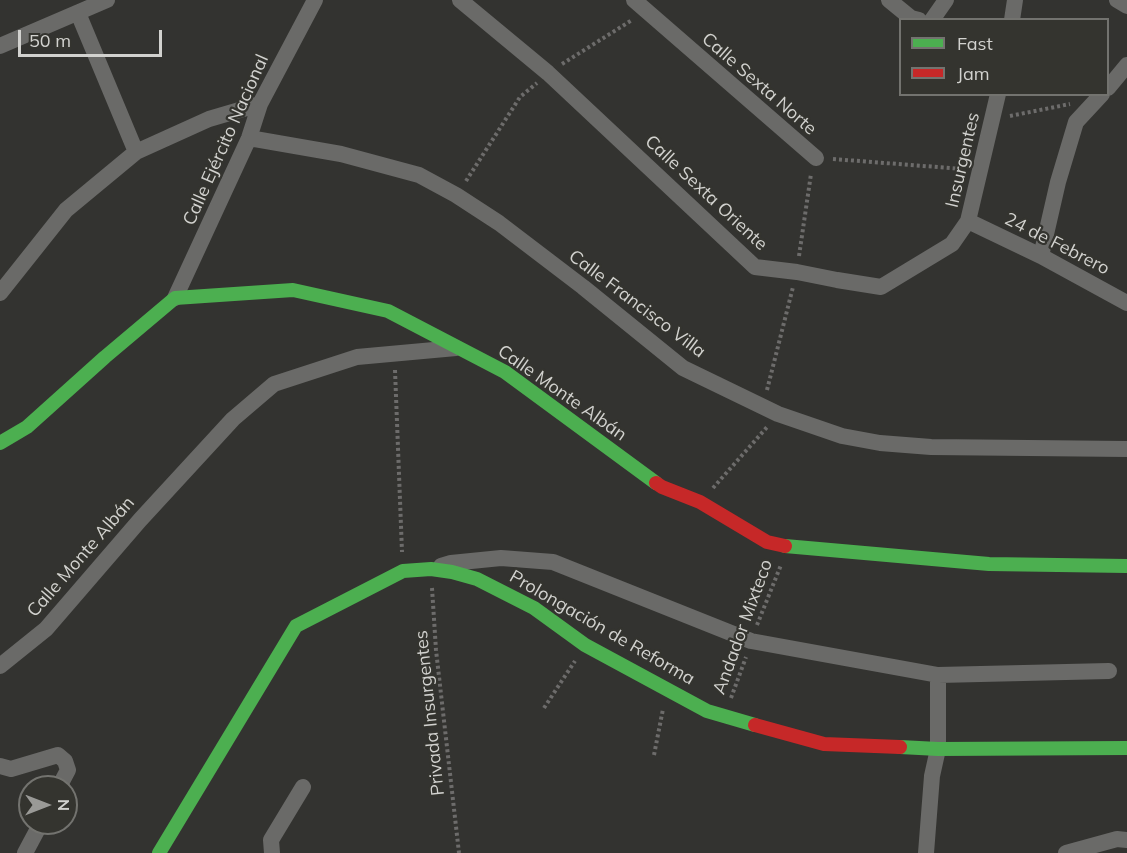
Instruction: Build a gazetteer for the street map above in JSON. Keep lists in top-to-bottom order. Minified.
{"streets":{"street":["Calle Sexta Norte","Calle Ejército Nacional","Insurgentes","Calle Sexta Oriente","24 de Febrero","Calle Francisco Villa","Calle Monte Albán","Prolongación de Reforma"],"path":["Andador Mixteco","Privada Insurgentes"]},"crossings":[["Calle Sexta Norte","Insurgentes"],["Calle Ejército Nacional","Calle Francisco Villa"],["Insurgentes","Calle Sexta Oriente"],["Insurgentes","24 de Febrero"],["Calle Sexta Oriente","24 de Febrero"],["Calle Monte Albán","Andador Mixteco"],["Andador Mixteco","Prolongación de Reforma"],["Prolongación de Reforma","Privada Insurgentes"]],"legend":["Fast","Jam"],"scale_bar":"50 m","north":"right"}
